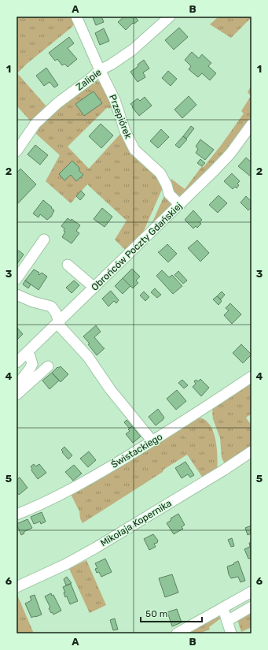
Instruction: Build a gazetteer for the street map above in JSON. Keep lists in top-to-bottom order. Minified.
{"streets":{"street":["Zalipie","Przepiórek","Obrońców Poczty Gdańskiej","Świstackiego","Mikołaja Kopernika"]},"crossings":[["Zalipie","Przepiórek"],["Przepiórek","Obrońców Poczty Gdańskiej"]],"scale_bar":"50 m","grid":{"columns":["A","B"],"rows":["1","2","3","4","5","6"]}}
